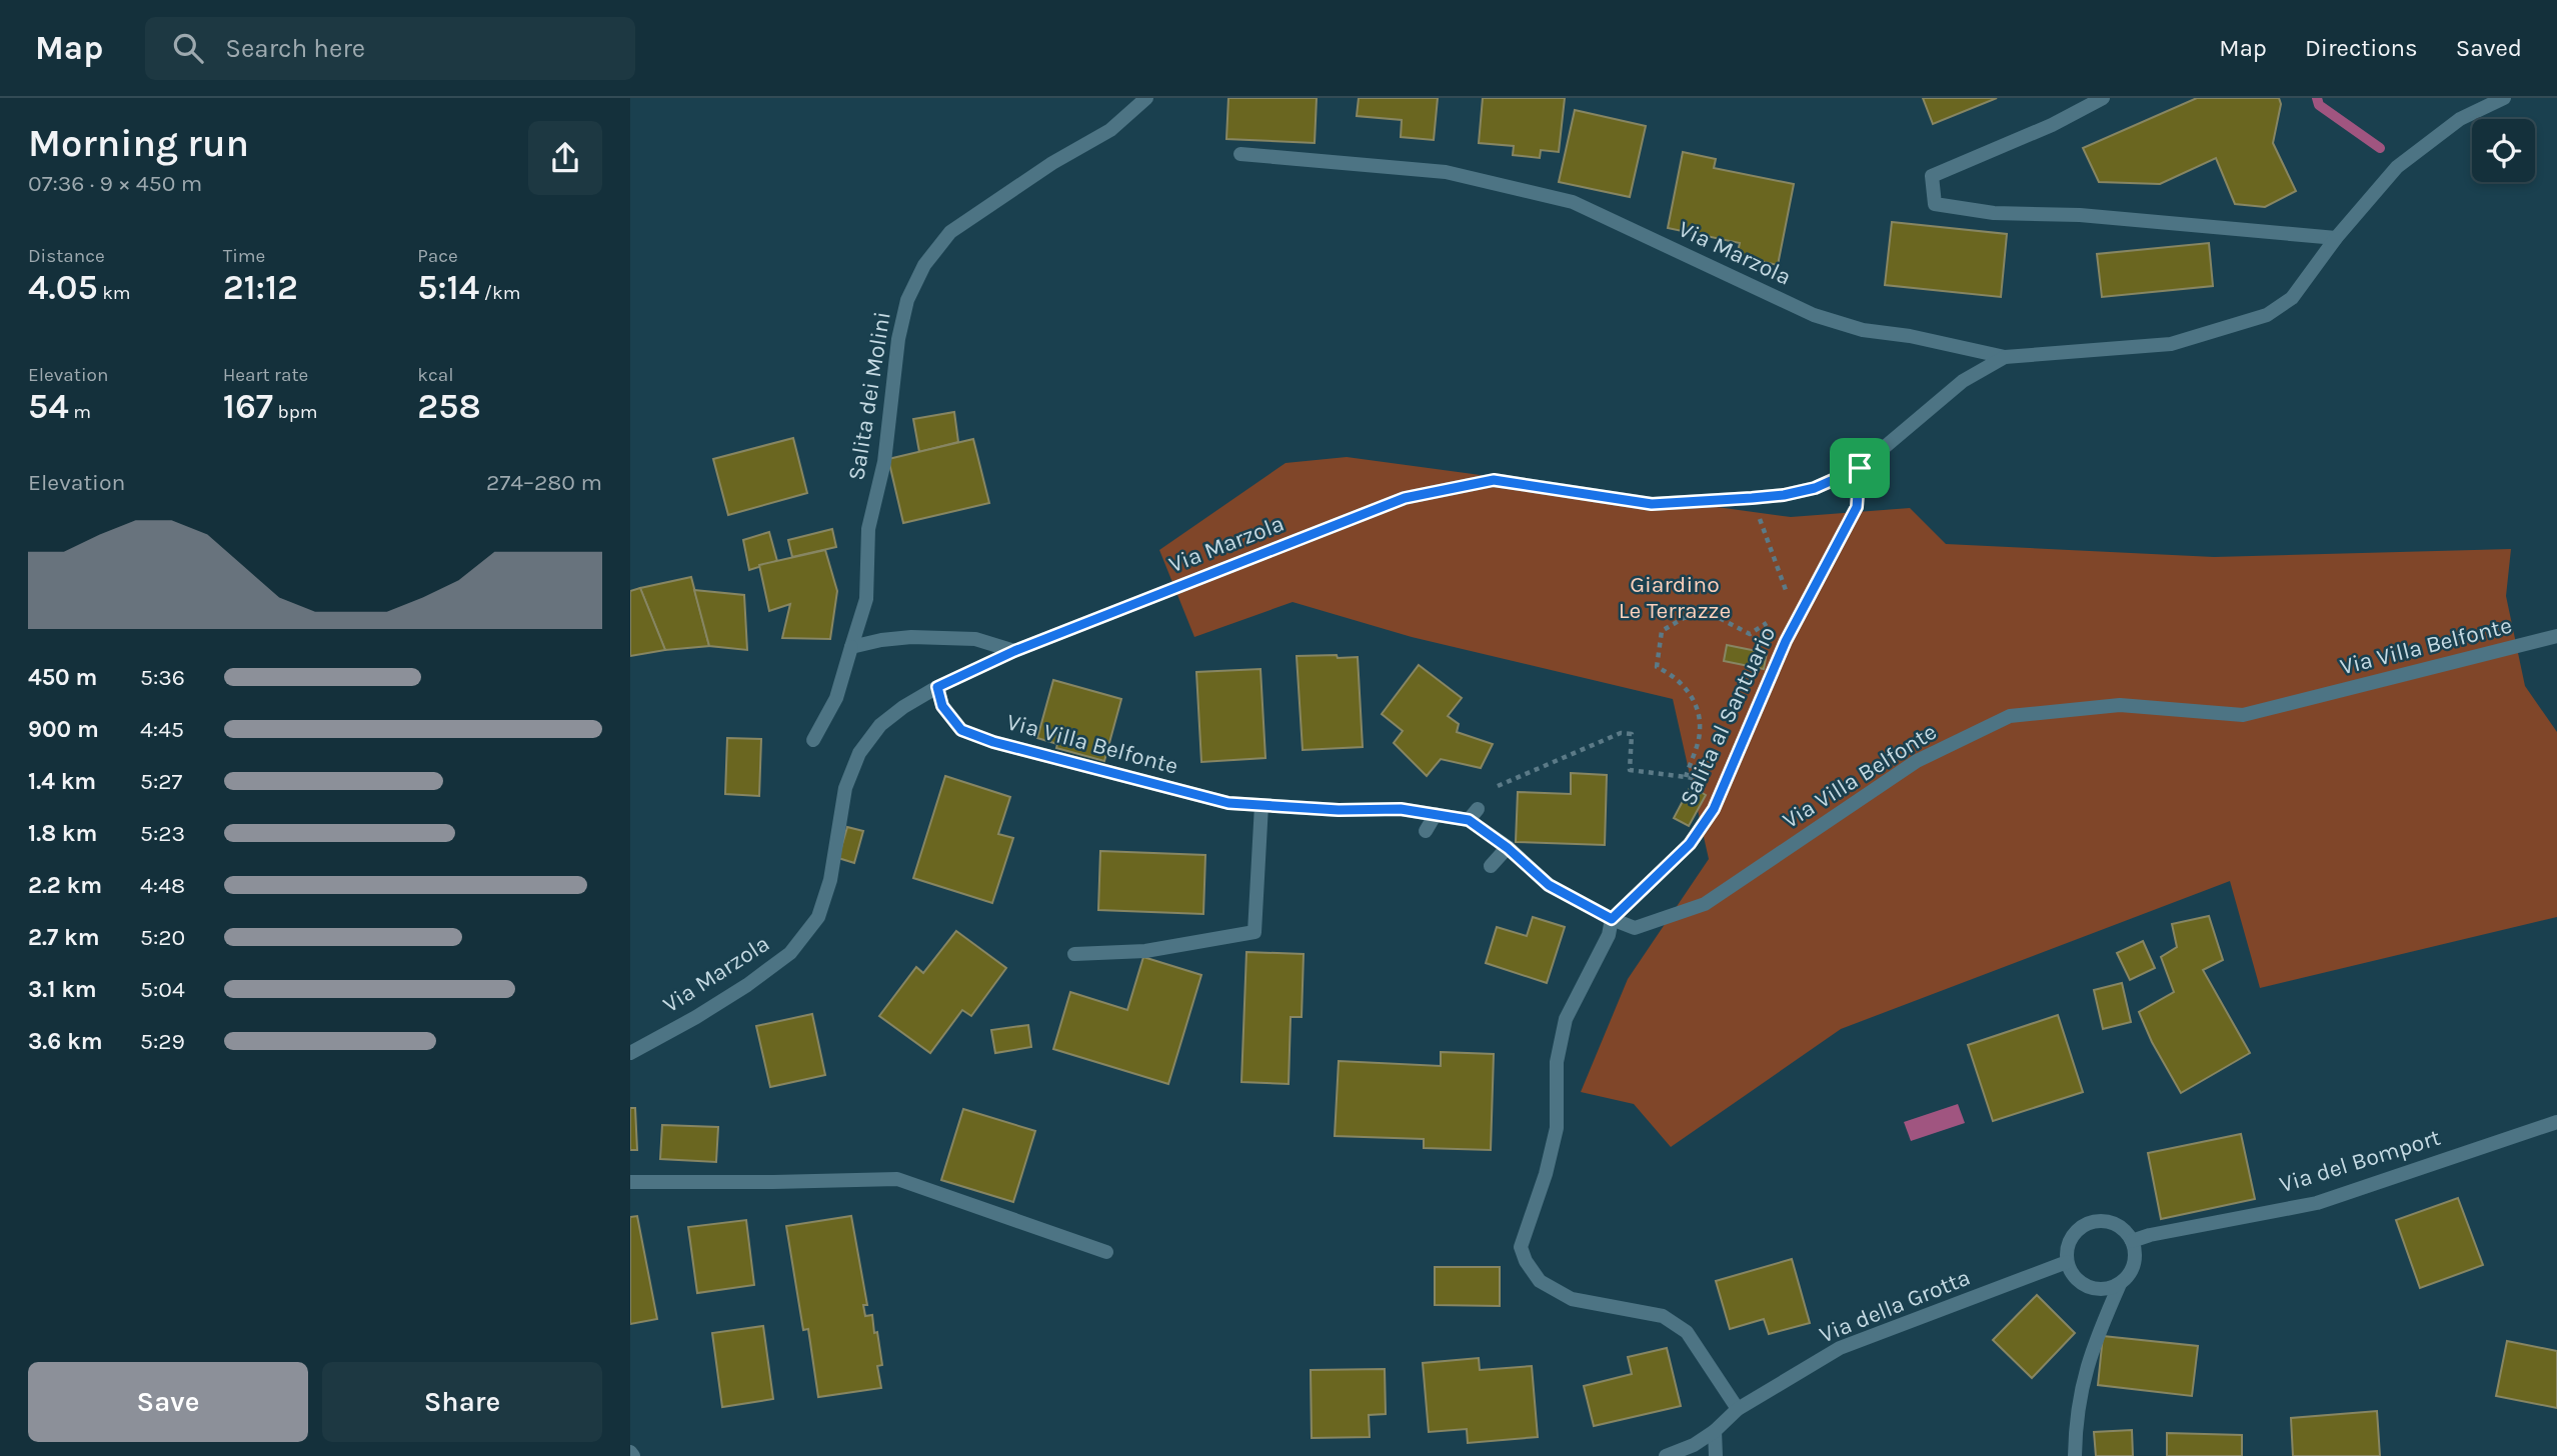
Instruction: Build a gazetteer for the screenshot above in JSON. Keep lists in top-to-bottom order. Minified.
{"streets":{"street":["Via Marzola","Salita dei Molini","Via Villa Belfonte","Salita al Santuario","Via del Bomport","Via della Grotta"]},"crossings":[["Via Marzola","Via Villa Belfonte"],["Via Marzola","Salita al Santuario"],["Via Villa Belfonte","Salita al Santuario"],["Via del Bomport","Via della Grotta"]],"parks":["Giardino Le Terrazze"],"page":{"header":"Map","search":"Search here","nav":["Map","Directions","Saved"],"heading":["Morning run","07:36 · 9 × 450 m"],"stats":[["Distance","4.05 km"],["Time","21:12"],["Pace","5:14 /km"],["Elevation","54 m"],["Heart rate","167 bpm"],["kcal","258"]],"chart":["Elevation","274–280 m"],"list":[{"name":"450 m","note":"5:36"},{"name":"900 m","note":"4:45"},{"name":"1.4 km","note":"5:27"},{"name":"1.8 km","note":"5:23"},{"name":"2.2 km","note":"4:48"},{"name":"2.7 km","note":"5:20"},{"name":"3.1 km","note":"5:04"},{"name":"3.6 km","note":"5:29"}],"buttons":["Save","Share"]}}
